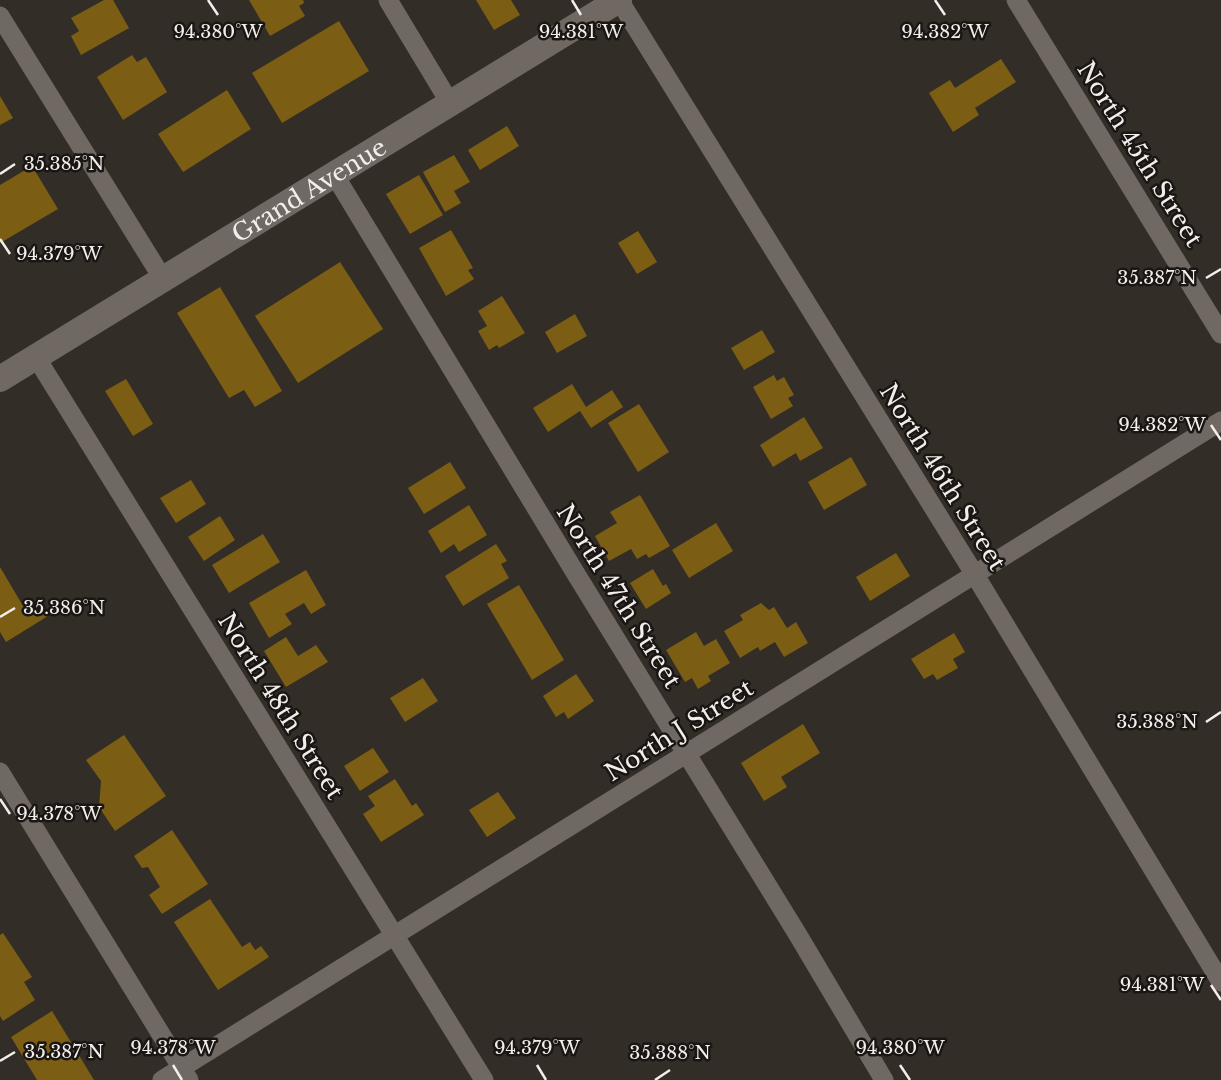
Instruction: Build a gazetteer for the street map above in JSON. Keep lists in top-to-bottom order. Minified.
{"streets":{"main road":["Grand Avenue"],"street":["North 45th Street","North 46th Street","North 47th Street","North 48th Street","North J Street"]},"crossings":[["Grand Avenue","North 46th Street"],["Grand Avenue","North 47th Street"],["Grand Avenue","North 48th Street"],["North 46th Street","North J Street"],["North 47th Street","North J Street"],["North 48th Street","North J Street"]],"coordinates":["94.380°W","94.381°W","94.382°W","35.385°N","94.379°W","35.387°N","35.386°N","35.388°N","94.378°W"]}
